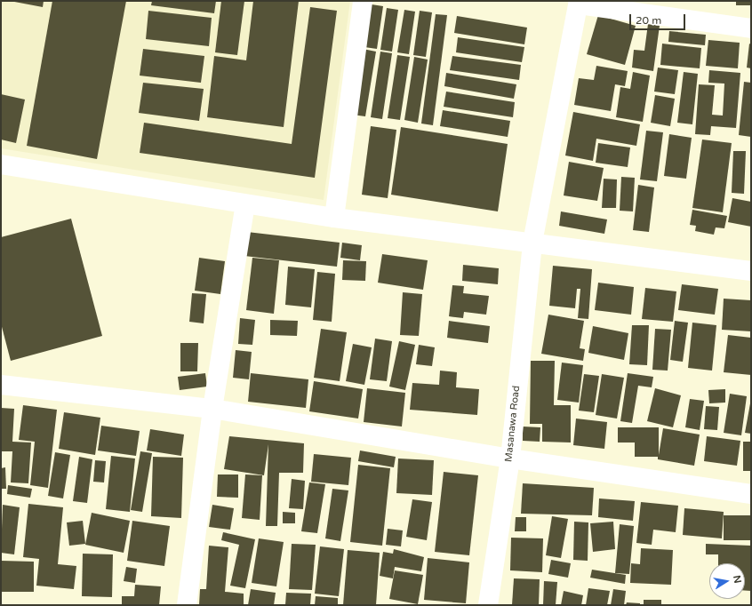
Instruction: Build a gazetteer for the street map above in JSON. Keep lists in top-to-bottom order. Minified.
{"streets":{"street":["Masanawa Road"]},"scale_bar":"20 m","north":"right"}
